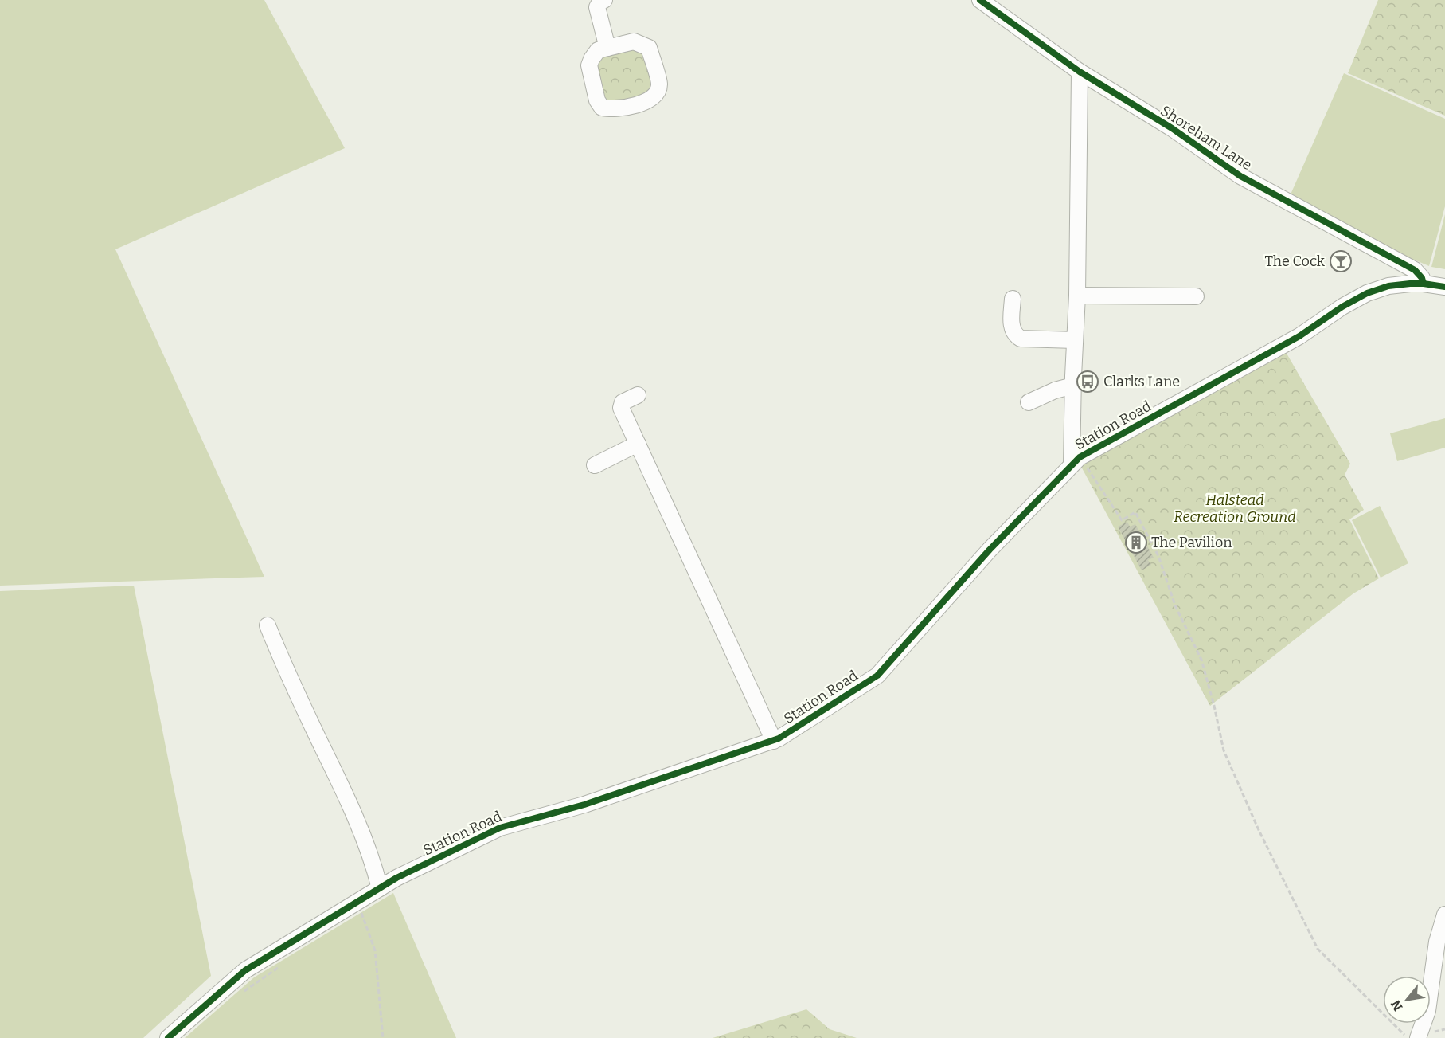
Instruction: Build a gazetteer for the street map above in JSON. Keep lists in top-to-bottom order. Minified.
{"streets":{"street":["Shoreham Lane","Station Road"]},"crossings":[["Shoreham Lane","Station Road"]],"parks":["Halstead Recreation Ground"],"places":{"bar":["The Cock"],"bus stop":["Clarks Lane"],"building":["The Pavilion"]},"north":"bottom left"}
